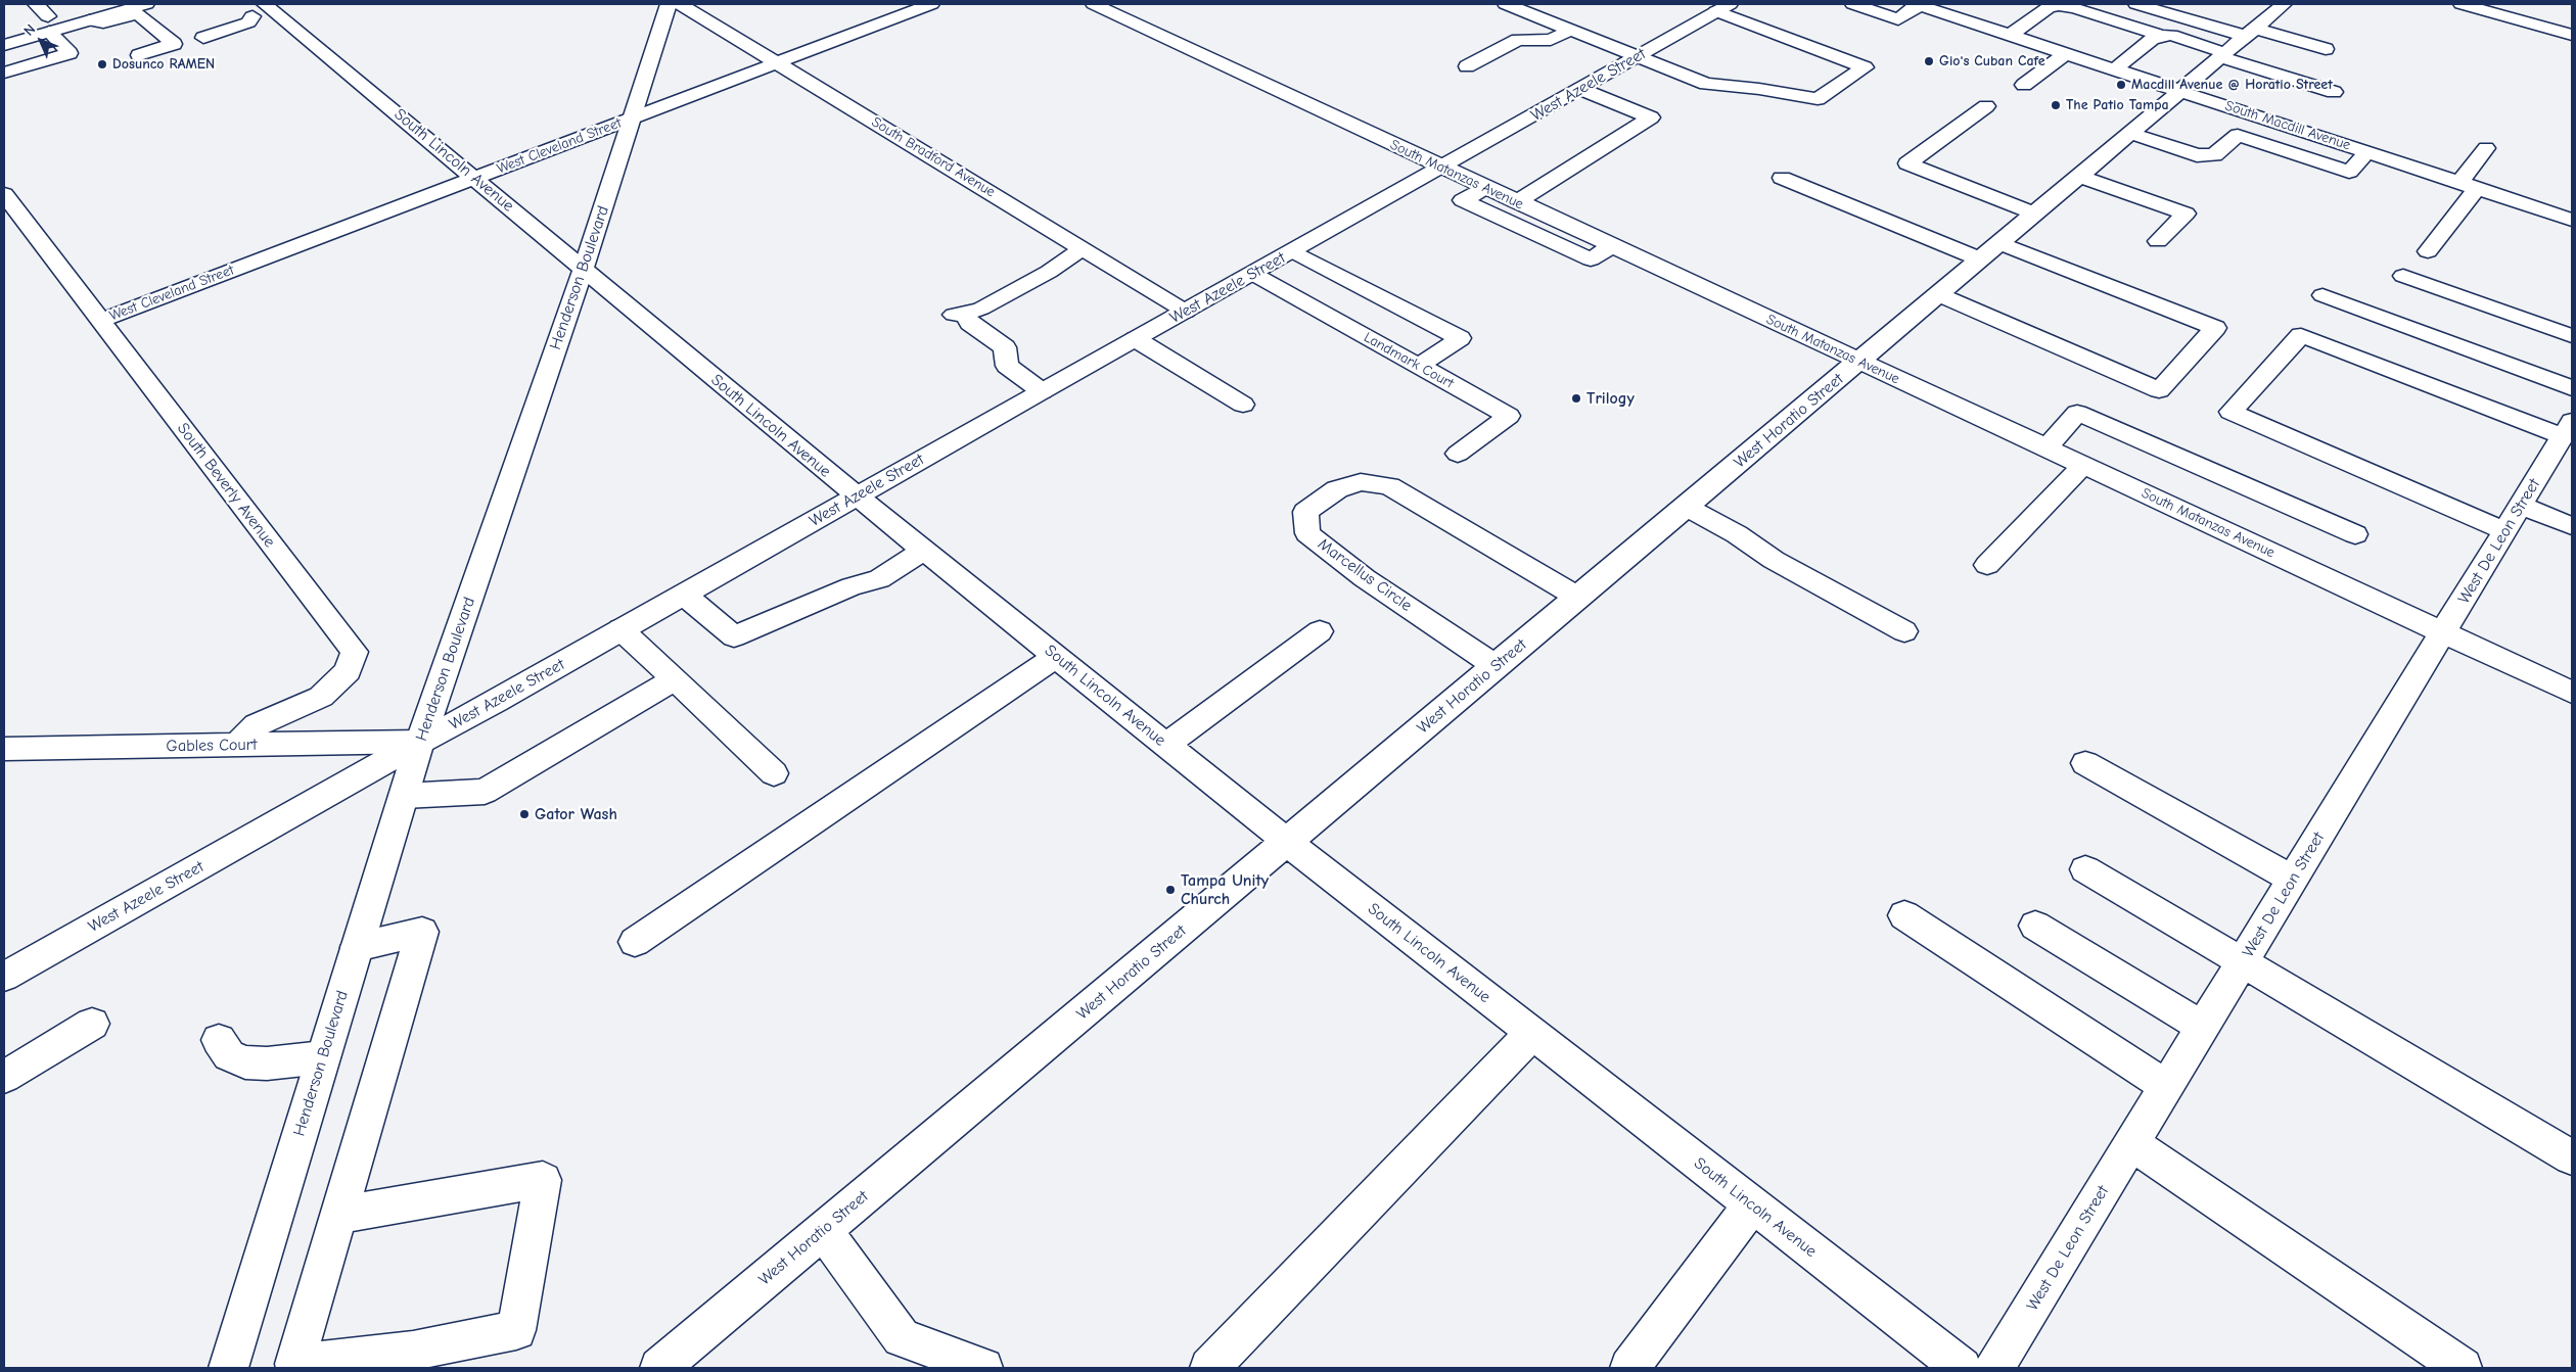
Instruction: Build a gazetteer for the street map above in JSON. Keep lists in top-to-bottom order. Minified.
{"streets":{"street":["West Azeele Street","South Macdill Avenue","West Cleveland Street","South Bradford Avenue","South Lincoln Avenue","South Matanzas Avenue","Henderson Boulevard","Landmark Court","West Horatio Street","South Beverly Avenue","West De Leon Street","Marcellus Circle","Gables Court"]},"crossings":[["West Azeele Street","South Bradford Avenue"],["West Azeele Street","South Lincoln Avenue"],["West Azeele Street","South Matanzas Avenue"],["West Azeele Street","Henderson Boulevard"],["West Azeele Street","Landmark Court"],["West Azeele Street","Gables Court"],["South Macdill Avenue","West Horatio Street"],["West Cleveland Street","South Bradford Avenue"],["West Cleveland Street","South Lincoln Avenue"],["West Cleveland Street","Henderson Boulevard"],["West Cleveland Street","South Beverly Avenue"],["South Lincoln Avenue","Henderson Boulevard"],["South Lincoln Avenue","West Horatio Street"],["South Matanzas Avenue","West Horatio Street"],["South Matanzas Avenue","West De Leon Street"],["Henderson Boulevard","Gables Court"],["West Horatio Street","Marcellus Circle"],["South Beverly Avenue","Gables Court"]],"places":["Gio's Cuban Cafe","Dosunco RAMEN","Macdill Avenue @ Horatio Street","The Patio Tampa","Trilogy","Gator Wash","Tampa Unity Church"],"north":"top left"}
